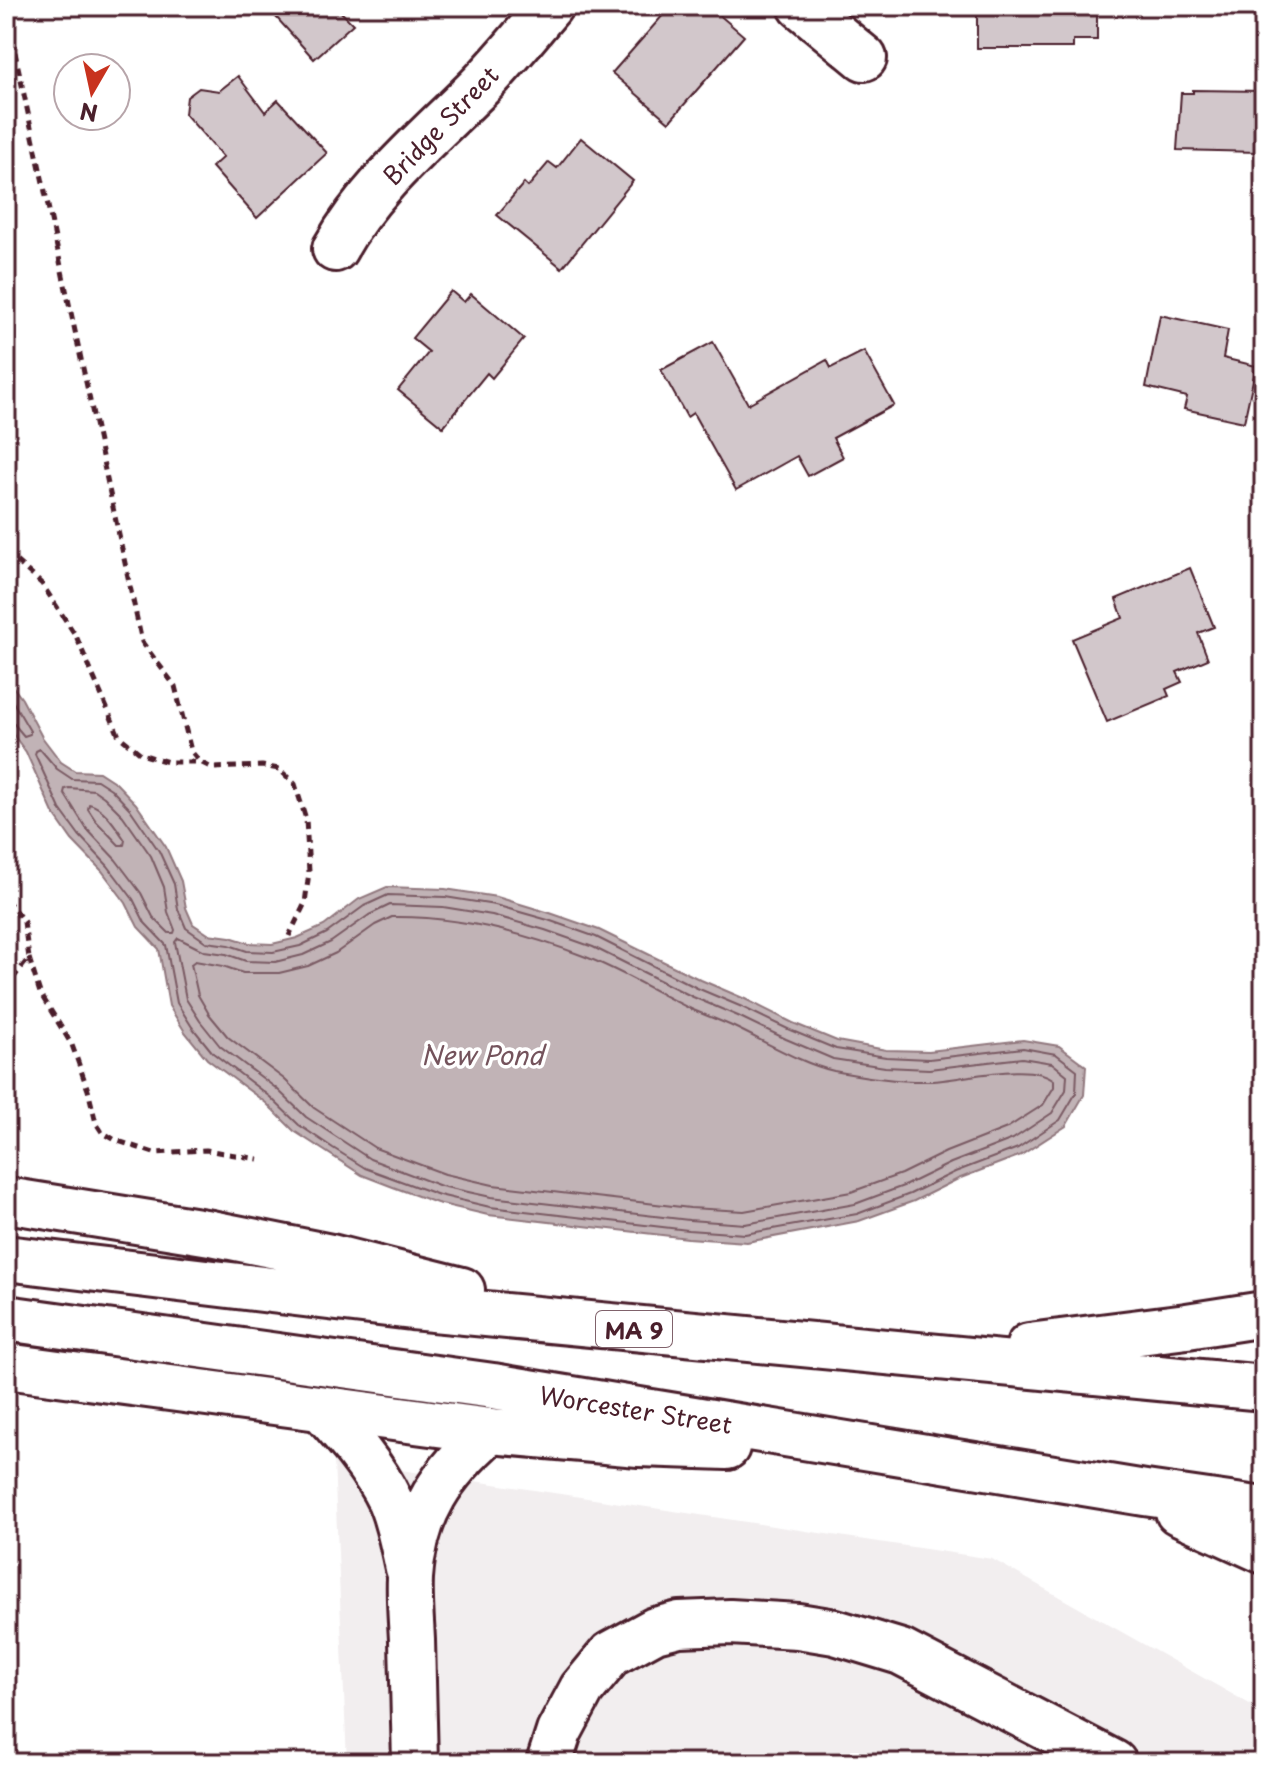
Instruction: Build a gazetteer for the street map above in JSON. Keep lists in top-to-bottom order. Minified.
{"streets":{"main road":["Bridge Street","MA 9","Worcester Street"]},"water":["New Pond"],"north":"bottom"}
